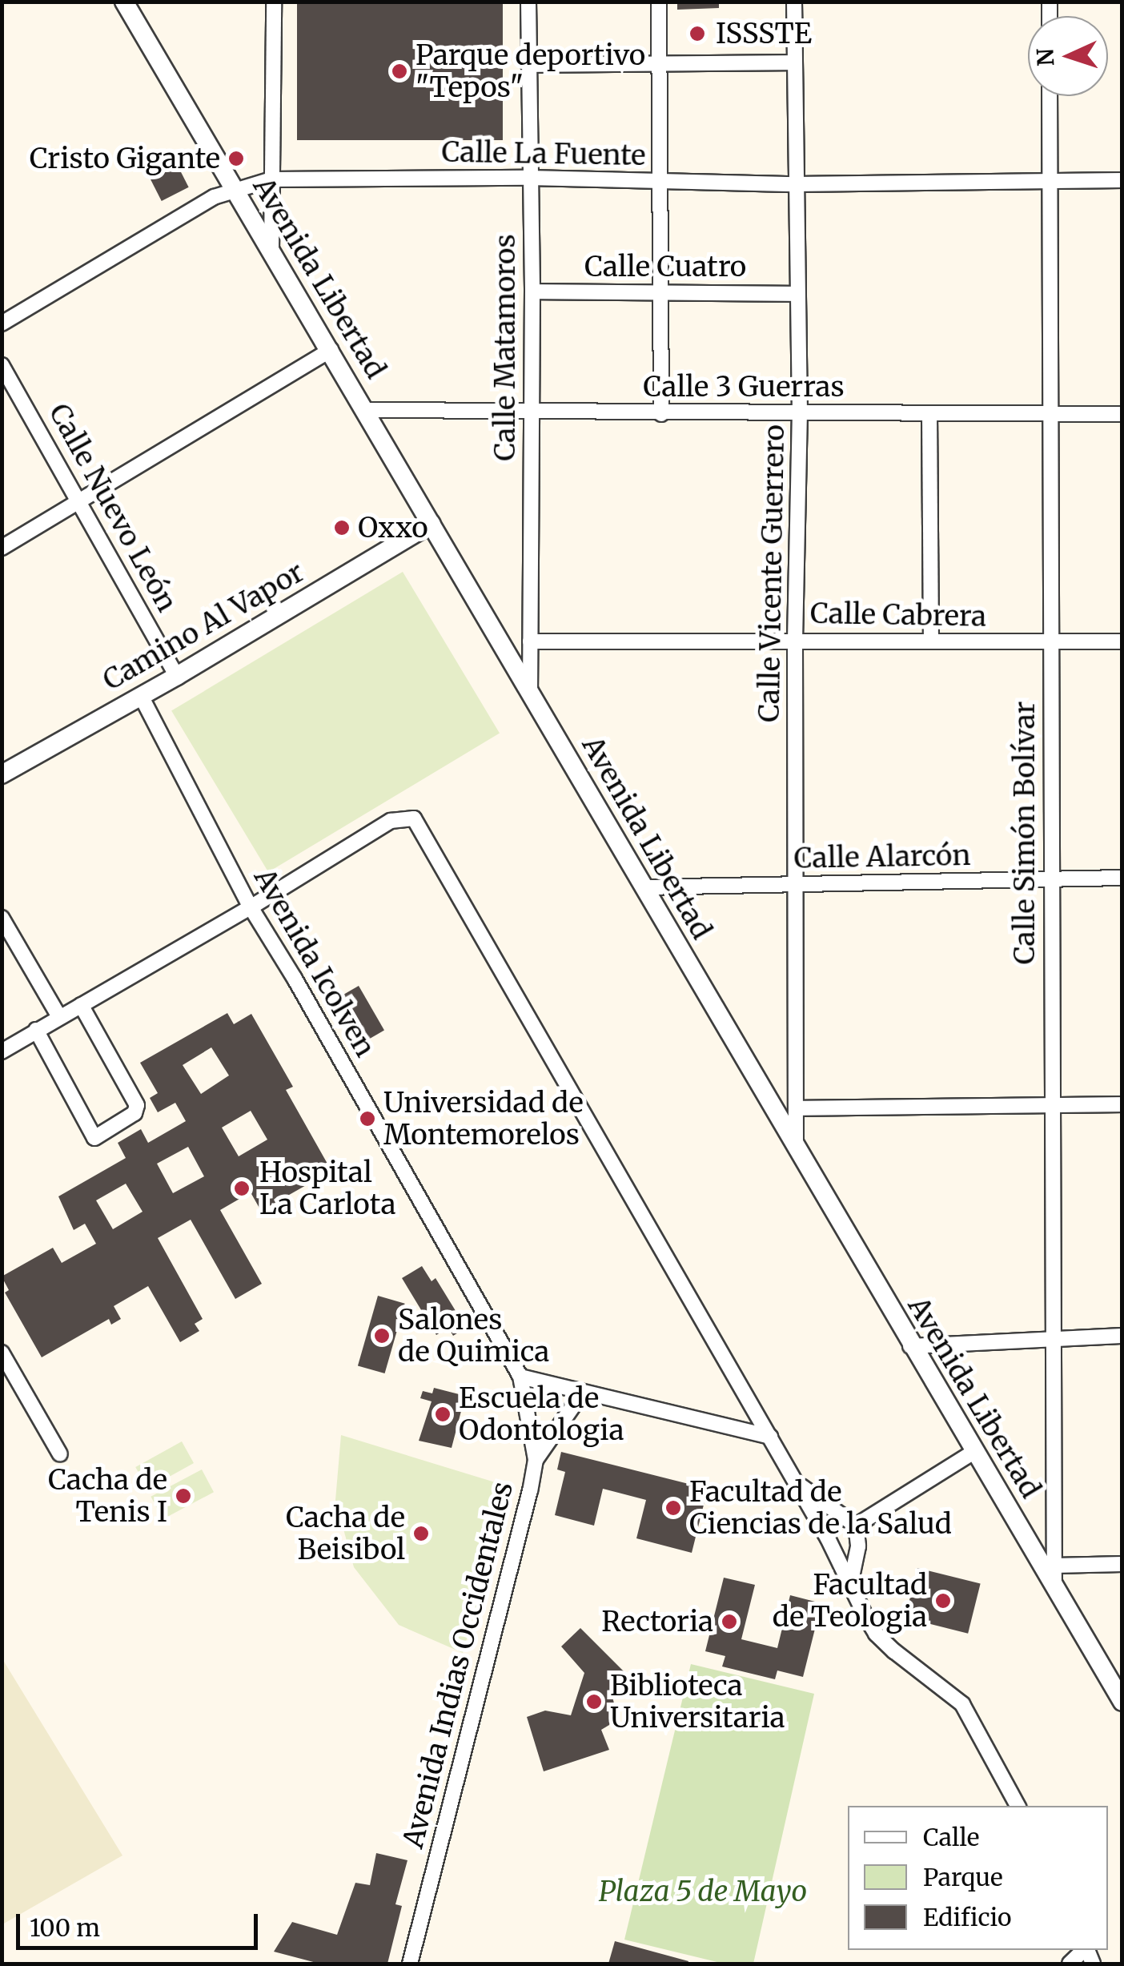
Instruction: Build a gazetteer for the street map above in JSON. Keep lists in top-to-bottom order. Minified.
{"streets":{"street":["Calle La Fuente","Calle Cuatro","Avenida Libertad","Calle Matamoros","Calle 3 Guerras","Calle Nuevo León","Calle Vicente Guerrero","Calle Cabrera","Camino Al Vapor","Calle Simón Bolívar","Calle Alarcón","Avenida Icolven","Avenida Indias Occidentales"]},"crossings":[["Calle La Fuente","Avenida Libertad"],["Calle La Fuente","Calle Matamoros"],["Calle La Fuente","Calle Vicente Guerrero"],["Calle La Fuente","Calle Simón Bolívar"],["Calle Cuatro","Calle Matamoros"],["Calle Cuatro","Calle Vicente Guerrero"],["Avenida Libertad","Calle Matamoros"],["Avenida Libertad","Calle 3 Guerras"],["Avenida Libertad","Calle Vicente Guerrero"],["Avenida Libertad","Camino Al Vapor"],["Avenida Libertad","Calle Simón Bolívar"],["Avenida Libertad","Calle Alarcón"],["Calle Matamoros","Calle 3 Guerras"],["Calle Matamoros","Calle Cabrera"],["Calle 3 Guerras","Calle Vicente Guerrero"],["Calle 3 Guerras","Calle Simón Bolívar"],["Calle Nuevo León","Camino Al Vapor"],["Calle Vicente Guerrero","Calle Cabrera"],["Calle Vicente Guerrero","Calle Alarcón"],["Calle Cabrera","Calle Simón Bolívar"],["Camino Al Vapor","Avenida Icolven"],["Calle Simón Bolívar","Calle Alarcón"],["Avenida Icolven","Avenida Indias Occidentales"]],"parks":["Plaza 5 de Mayo"],"places":["ISSSTE","Parque deportivo \"Tepos\"","Cristo Gigante","Oxxo","Universidad de Montemorelos","Hospital La Carlota","Salones de Quimica","Escuela de Odontologia","Cacha de Tenis I","Facultad de Ciencias de la Salud","Cacha de Beisibol","Facultad de Teologia","Rectoria","Biblioteca Universitaria"],"legend":["Calle","Parque","Edificio"],"scale_bar":"100 m","north":"left"}
